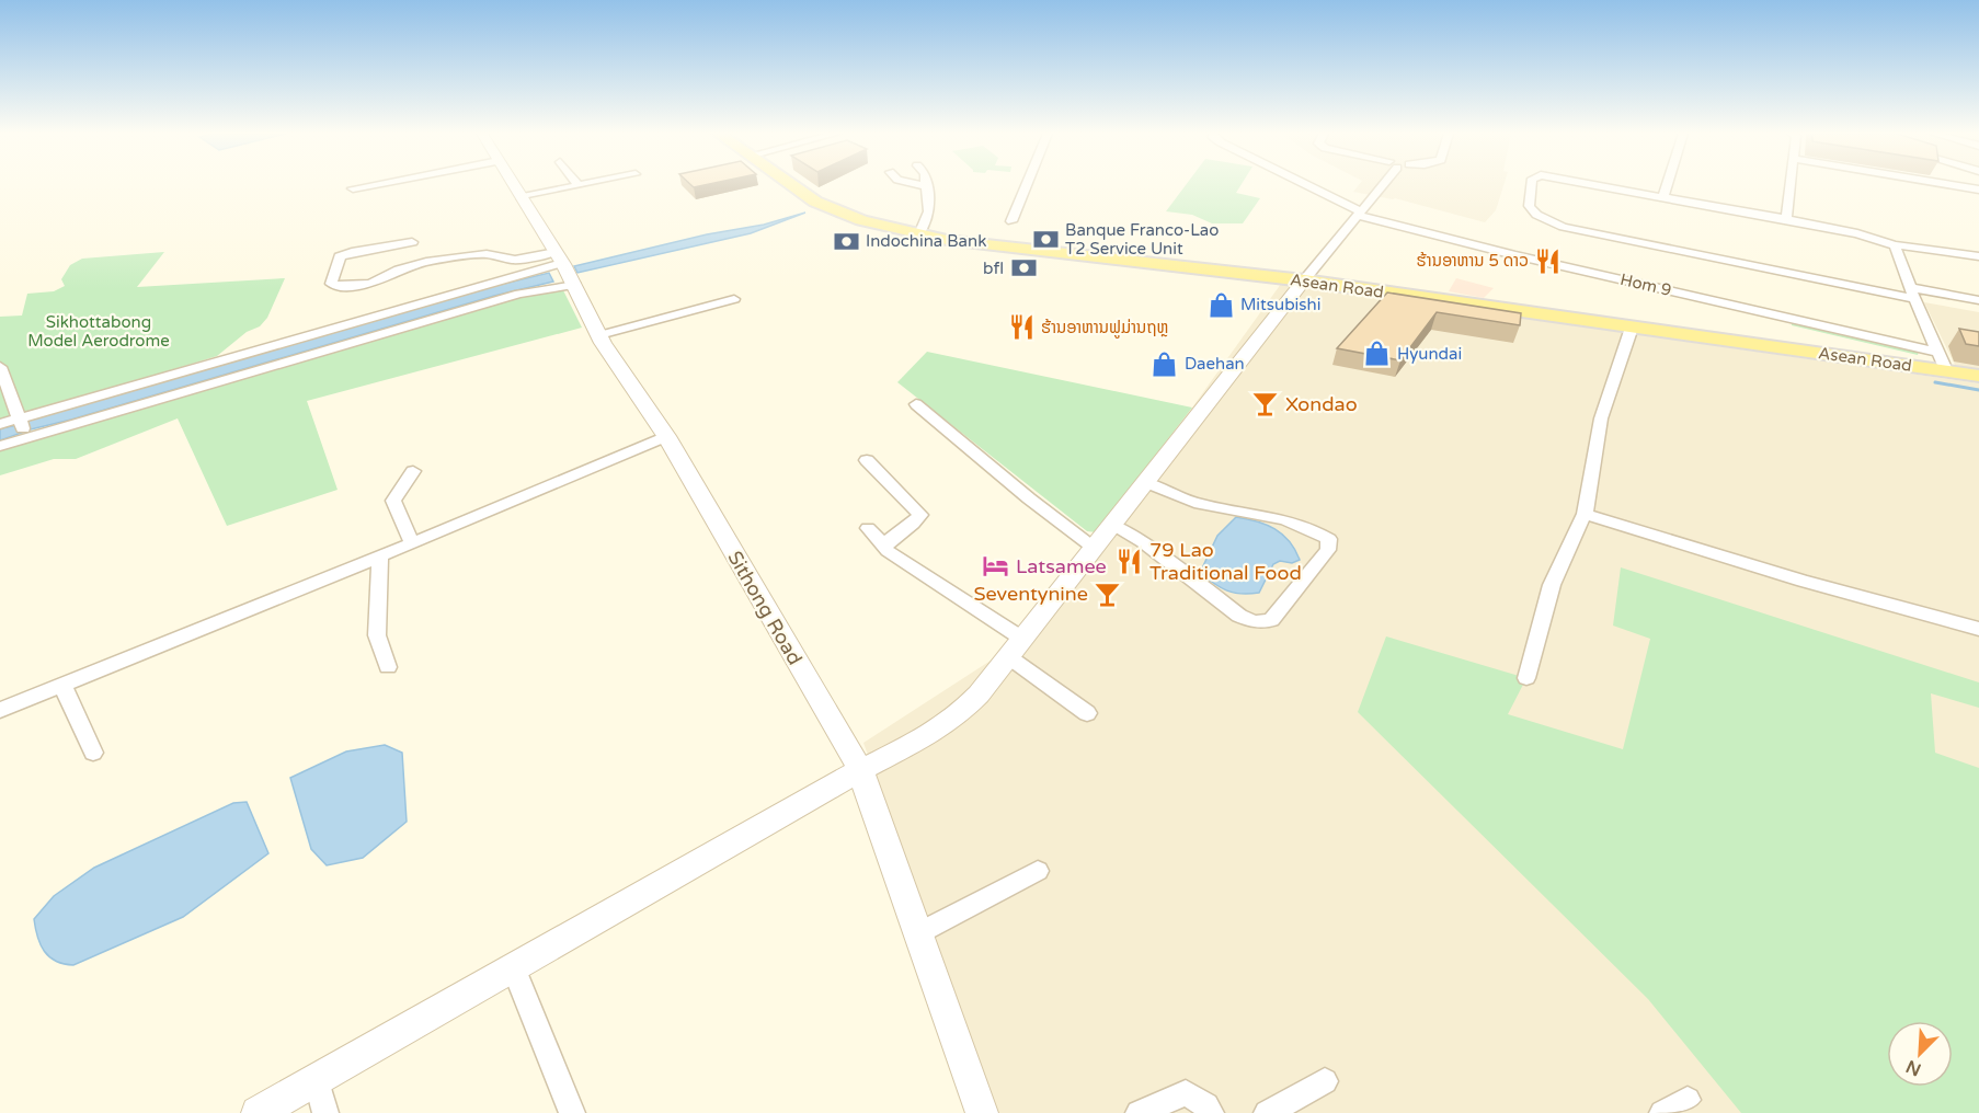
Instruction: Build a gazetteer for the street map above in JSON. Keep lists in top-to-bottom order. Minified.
{"streets":{"main road":["Asean Road","Sithong Road"],"street":["Hom 9"]},"parks":["Sikhottabong Model Aerodrome"],"places":{"bank":["Banque Franco-Lao T2 Service Unit","Indochina Bank","bfl"],"restaurant":["ຮ້ານອາຫານ 5 ດາວ","ຮ້ານອາຫານຟູມ່ານຖຫຼ","79 Lao Traditional Food"],"shop":["Mitsubishi","Hyundai","Daehan"],"bar":["Xondao","Seventynine"],"hotel":["Latsamee"]},"north":"bottom left"}
